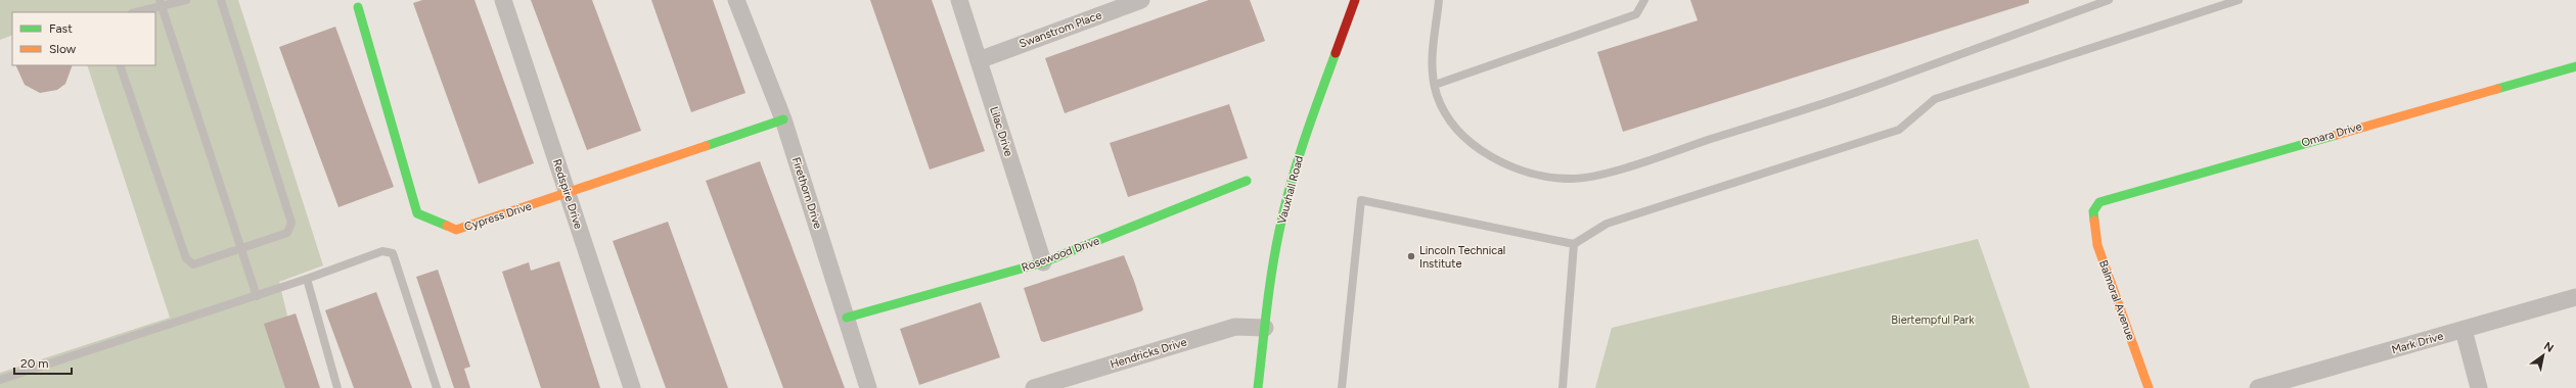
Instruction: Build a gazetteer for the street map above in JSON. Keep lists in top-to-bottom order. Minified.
{"streets":{"street":["Swanstrom Place","Lilac Drive","Omara Drive","Vauxhall Road","Firethorn Drive","Redspire Drive","Cypress Drive","Rosewood Drive","Balmoral Avenue","Mark Drive","Hendricks Drive"]},"crossings":[["Swanstrom Place","Lilac Drive"],["Lilac Drive","Rosewood Drive"],["Omara Drive","Balmoral Avenue"],["Vauxhall Road","Hendricks Drive"],["Firethorn Drive","Cypress Drive"],["Firethorn Drive","Rosewood Drive"],["Redspire Drive","Cypress Drive"]],"parks":["Biertempful Park"],"places":["Lincoln Technical Institute"],"legend":["Fast","Slow"],"scale_bar":"20 m","north":"top right"}
